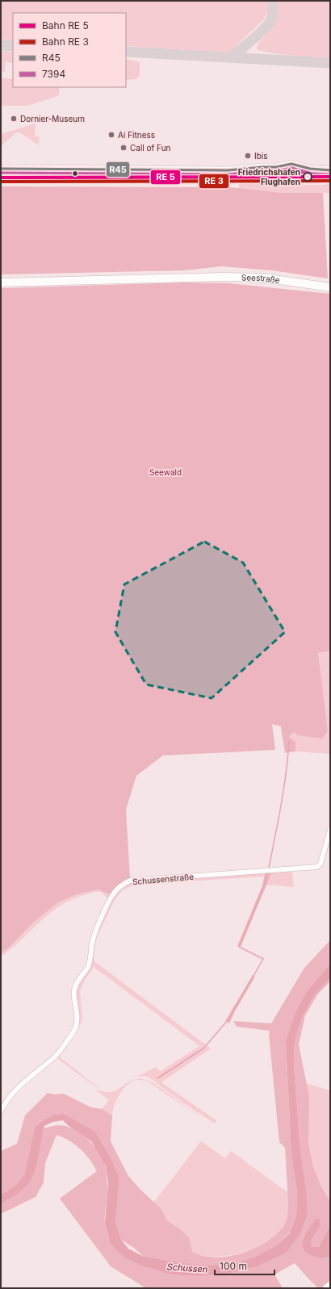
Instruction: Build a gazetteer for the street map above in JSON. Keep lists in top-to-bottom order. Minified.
{"streets":{"main road":["Seestraße"],"street":["Schussenstraße"]},"water":["Schussen"],"parks":["Seewald"],"places":["Dornier-Museum","Ai Fitness","Call of Fun","Ibis","Friedrichshafen Flughafen"],"lines":["transit line R45","transit line 7394"],"legend":["Bahn RE 5","Bahn RE 3","R45","7394"],"scale_bar":"100 m"}
